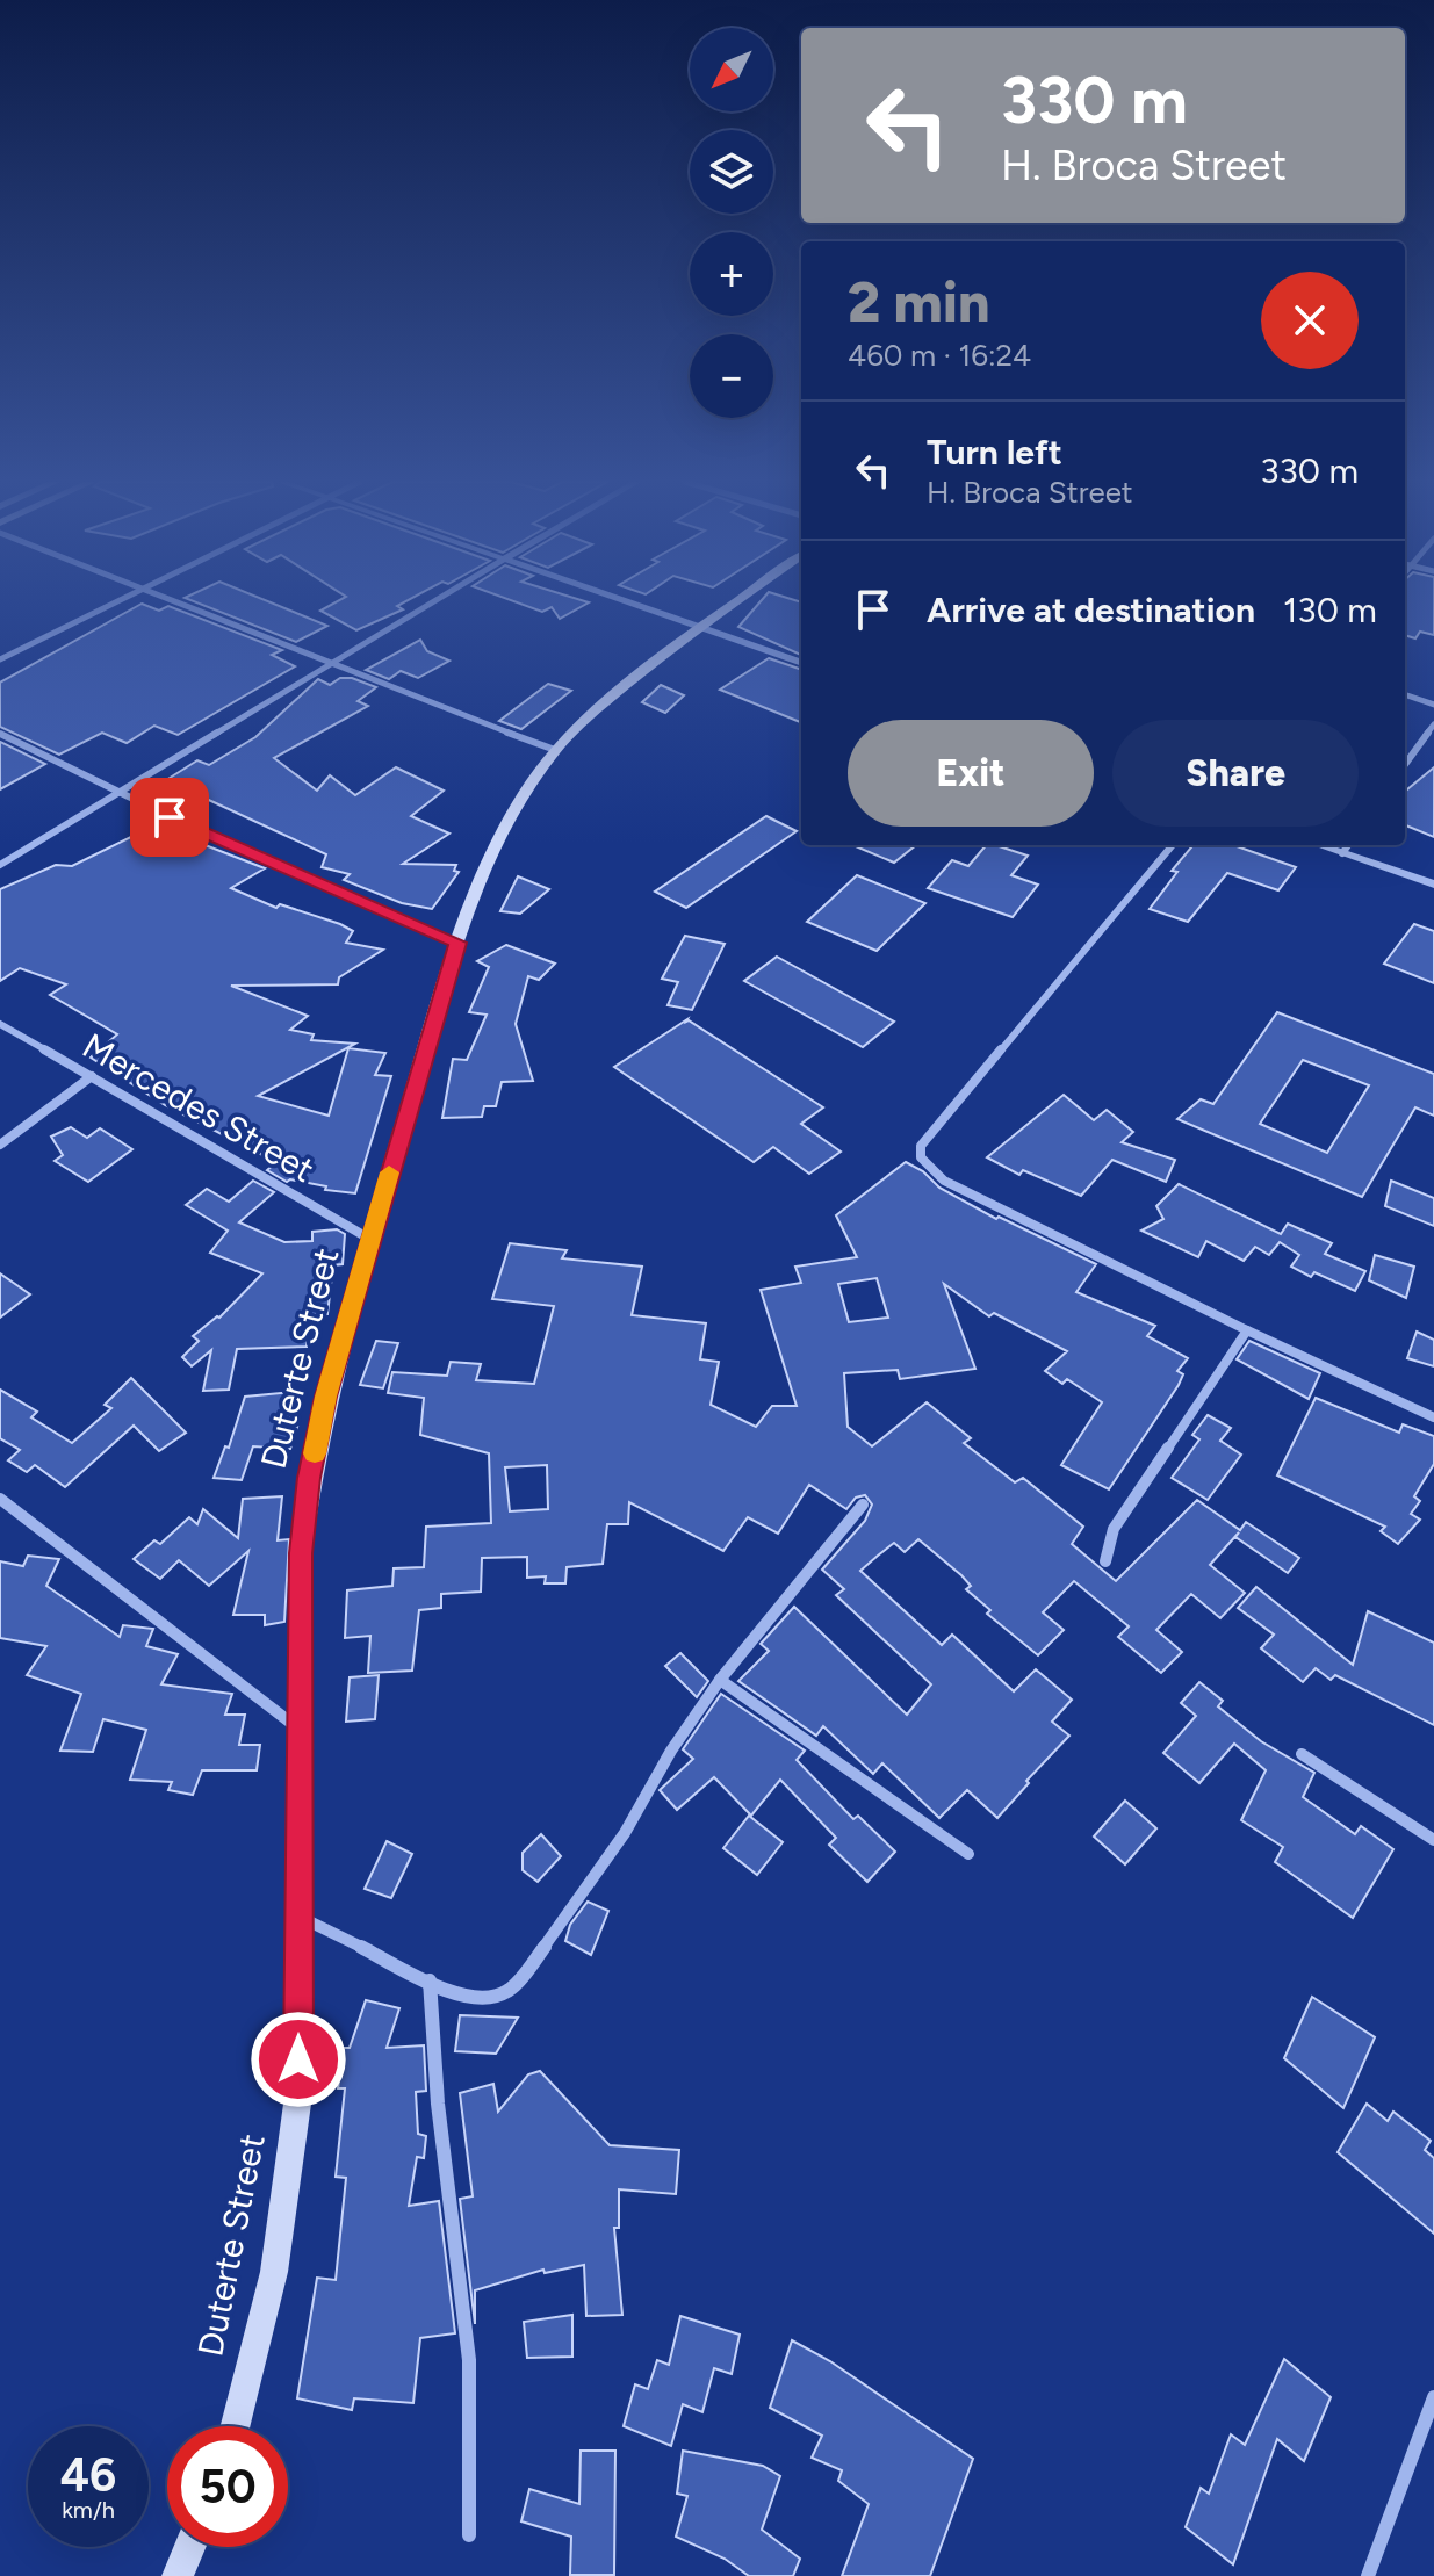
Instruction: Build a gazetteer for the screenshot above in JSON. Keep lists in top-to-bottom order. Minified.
{"streets":{"main road":["Duterte Street"],"street":["Mercedes Street"]},"crossings":[["Mercedes Street","Duterte Street"]],"north":"bottom left","page":{"map_buttons":["+","−"],"turn":["330 m","H. Broca Street"],"heading":["2 min","460 m · 16:24"],"list":[{"name":"Turn left","note":"H. Broca Street","value":"330 m"},{"name":"Arrive at destination","value":"130 m"}],"buttons":["Exit","Share"],"speed":"46 km/h","limit":"50"}}
